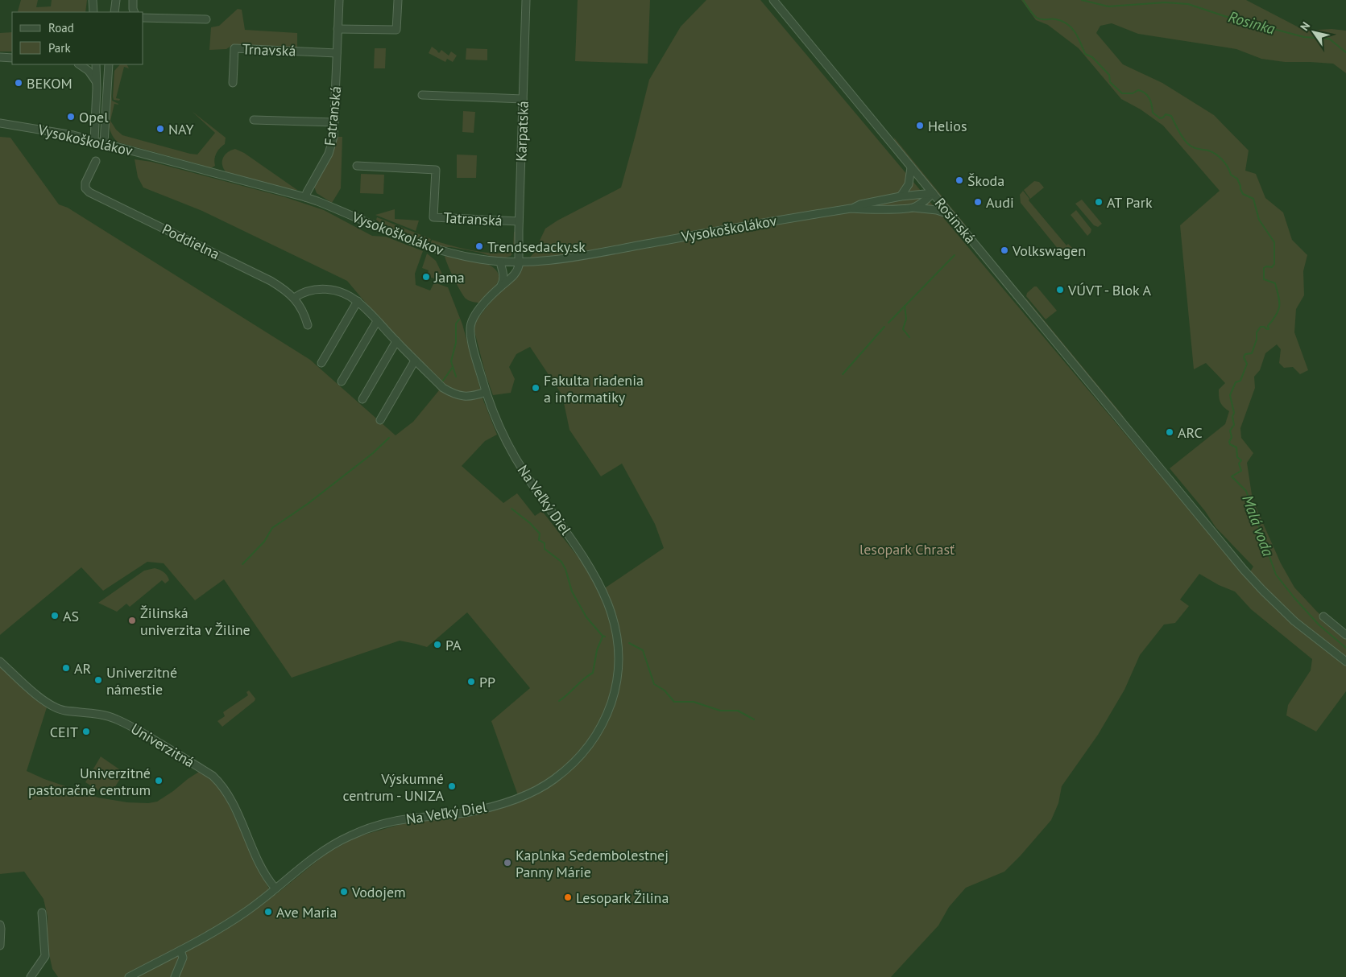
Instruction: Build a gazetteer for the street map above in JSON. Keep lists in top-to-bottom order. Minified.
{"streets":{"street":["Trnavská","Fatranská","Karpatská","Vysokoškolákov","Tatranská","Rosinská","Poddielna","Na Veľký Diel","Univerzitná"]},"crossings":[["Trnavská","Fatranská"],["Fatranská","Vysokoškolákov"],["Karpatská","Vysokoškolákov"],["Karpatská","Tatranská"],["Karpatská","Na Veľký Diel"],["Vysokoškolákov","Rosinská"],["Vysokoškolákov","Na Veľký Diel"],["Na Veľký Diel","Univerzitná"]],"water":["Rosinka","Malá voda"],"parks":["lesopark Chrasť"],"places":["BEKOM","Opel","Helios","NAY","Škoda","Audi","AT Park","Trendsedacky.sk","Volkswagen","Jama","VÚVT - Blok A","Fakulta riadenia a informatiky","ARC","AS","Žilinská univerzita v Žiline","PA","AR","Univerzitné námestie","PP","CEIT","Univerzitné pastoračné centrum","Výskumné centrum - UNIZA","Kaplnka Sedembolestnej Panny Márie","Vodojem","Lesopark Žilina","Ave Maria"],"legend":["Road","Park"],"north":"top left"}
